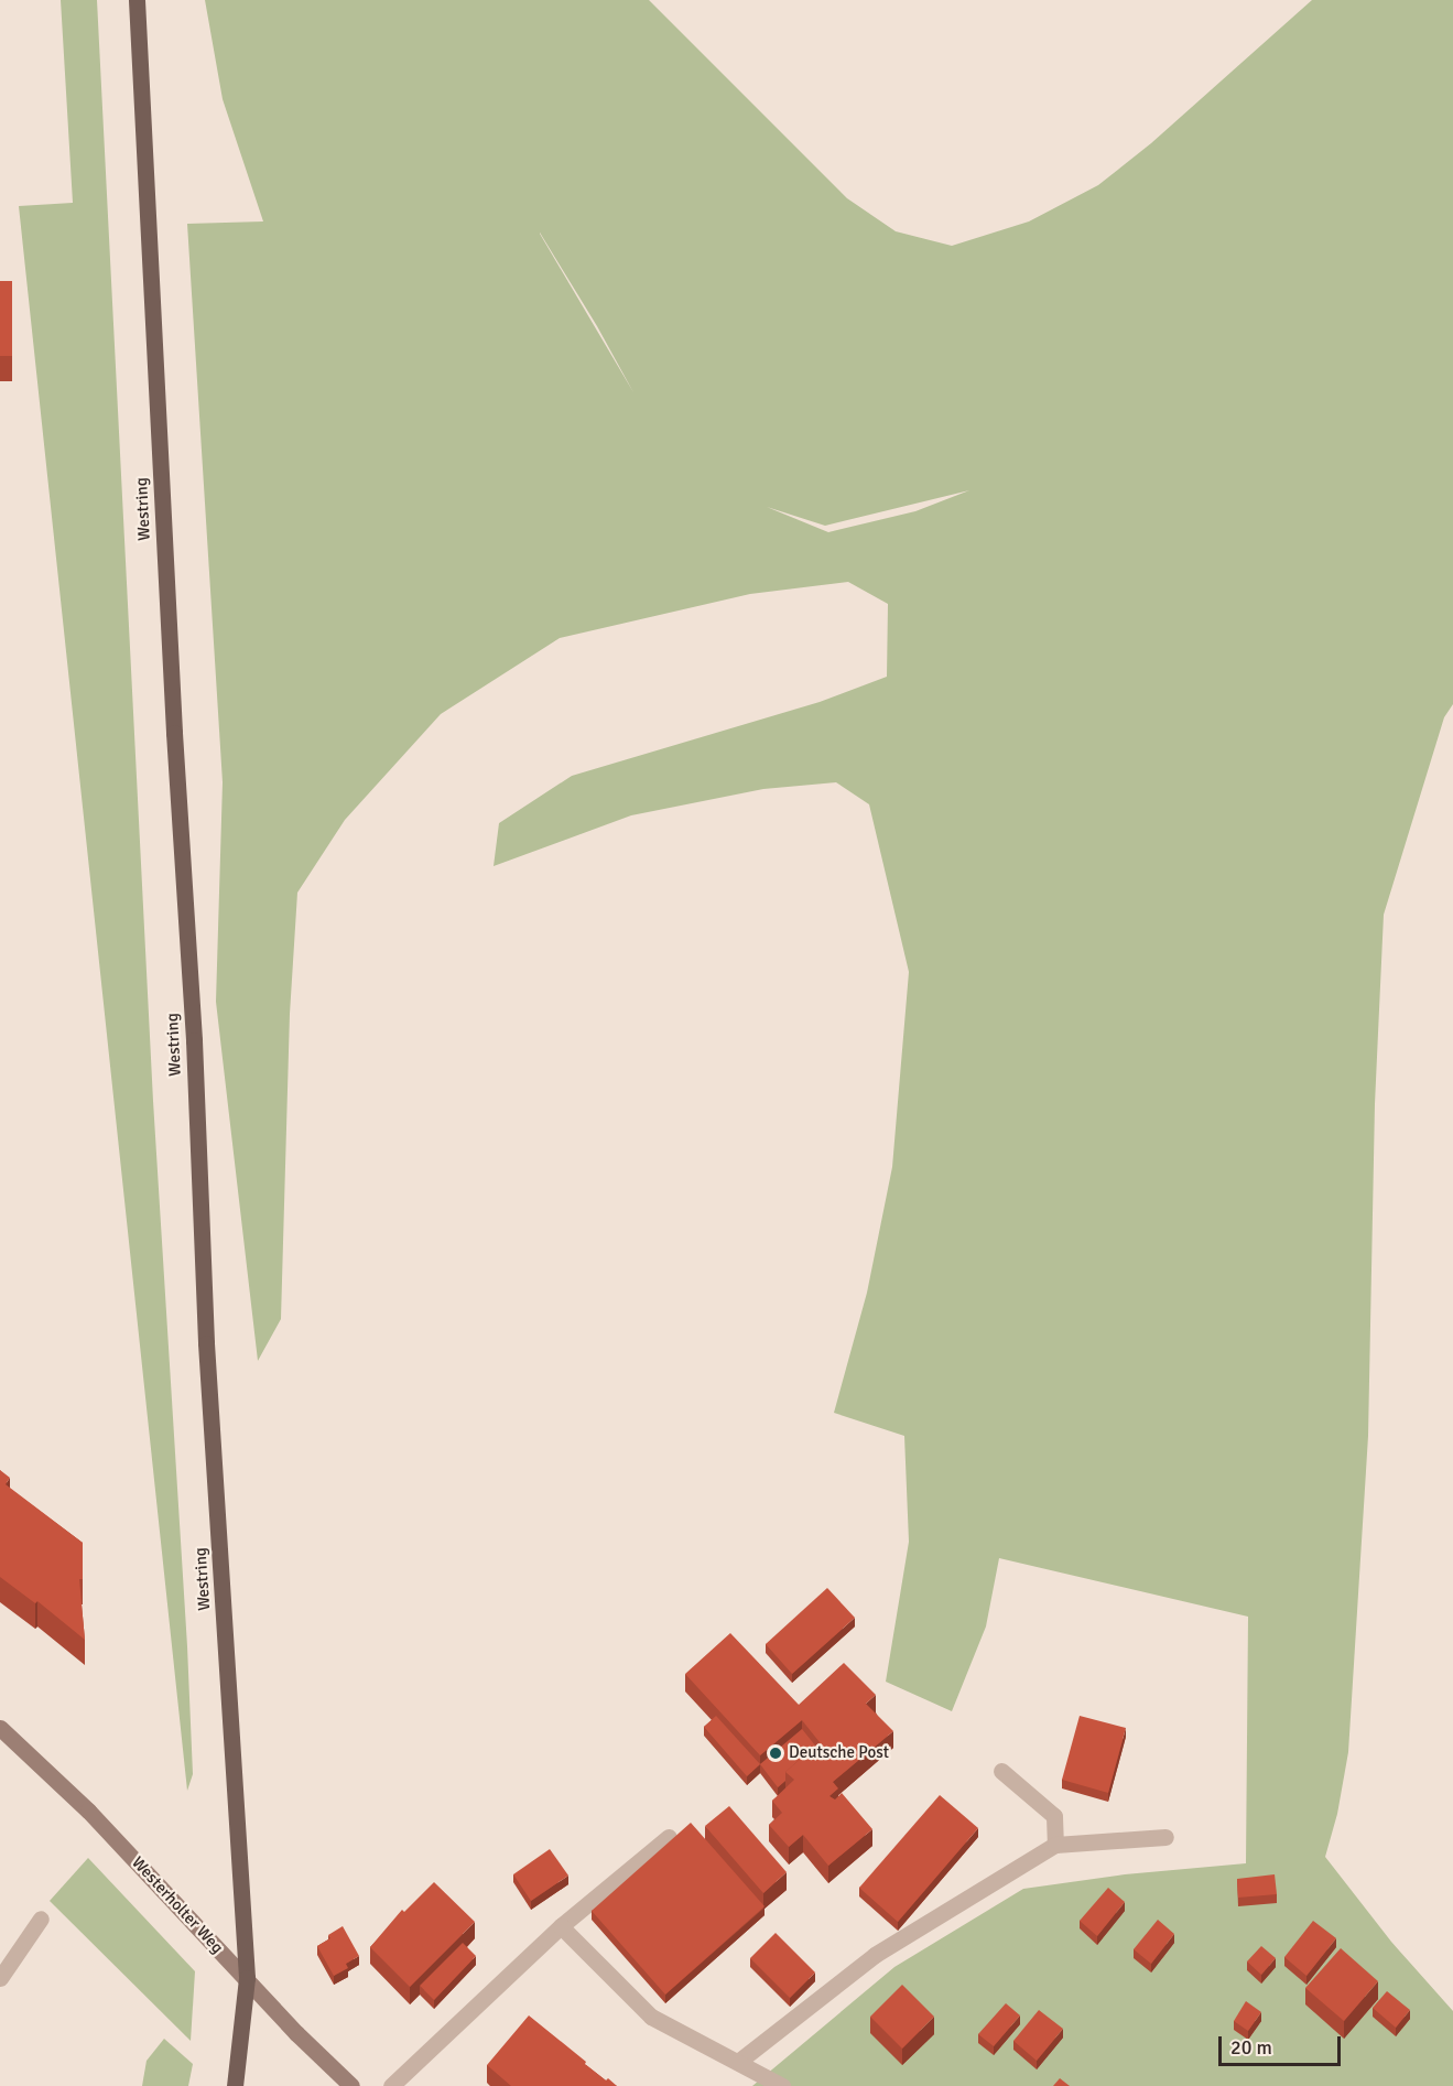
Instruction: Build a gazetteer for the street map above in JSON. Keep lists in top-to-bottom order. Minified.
{"streets":{"main road":["Westring"],"street":["Westerholter Weg"]},"crossings":[["Westring","Westerholter Weg"]],"places":["Deutsche Post"],"scale_bar":"20 m"}
